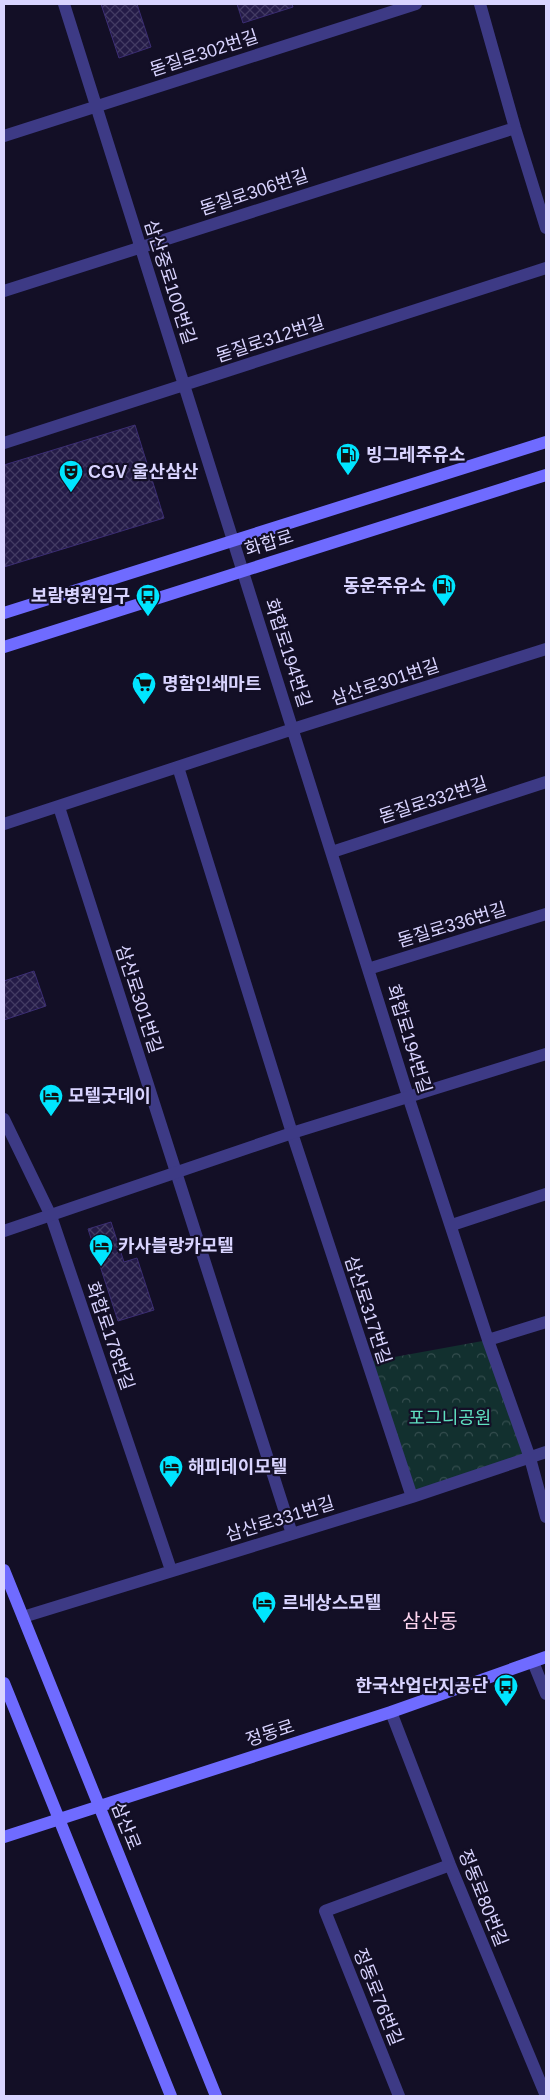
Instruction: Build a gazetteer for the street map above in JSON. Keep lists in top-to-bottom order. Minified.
{"streets":{"main road":["화합로","정동로","삼산로"],"street":["돋질로302번길","돋질로306번길","삼산중로100번길","돋질로312번길","화합로194번길","삼산로301번길","돋질로332번길","돋질로336번길","삼산로317번길","화합로178번길","삼산로331번길","정동로80번길","정동로76번길"]},"crossings":[["돋질로302번길","삼산중로100번길"],["돋질로306번길","삼산중로100번길"],["삼산중로100번길","돋질로312번길"],["삼산중로100번길","화합로"],["삼산중로100번길","화합로194번길"],["화합로","화합로194번길"],["화합로194번길","삼산로301번길"],["화합로194번길","돋질로332번길"],["화합로194번길","돋질로336번길"],["화합로194번길","삼산로331번길"],["삼산로317번길","삼산로331번길"],["화합로178번길","삼산로331번길"],["삼산로331번길","삼산로"],["정동로","삼산로"],["정동로","정동로80번길"],["정동로80번길","정동로76번길"]],"districts":["삼산동"],"parks":["포그니공원"],"places":{"fuel station":["빙그레주유소","동운주유소"],"theatre":["CGV 울산삼산"],"bus stop":["보람병원입구","한국산업단지공단"],"supermarket":["명함인쇄마트"],"hotel":["모텔굿데이","카사블랑카모텔","해피데이모텔","르네상스모텔"]}}
